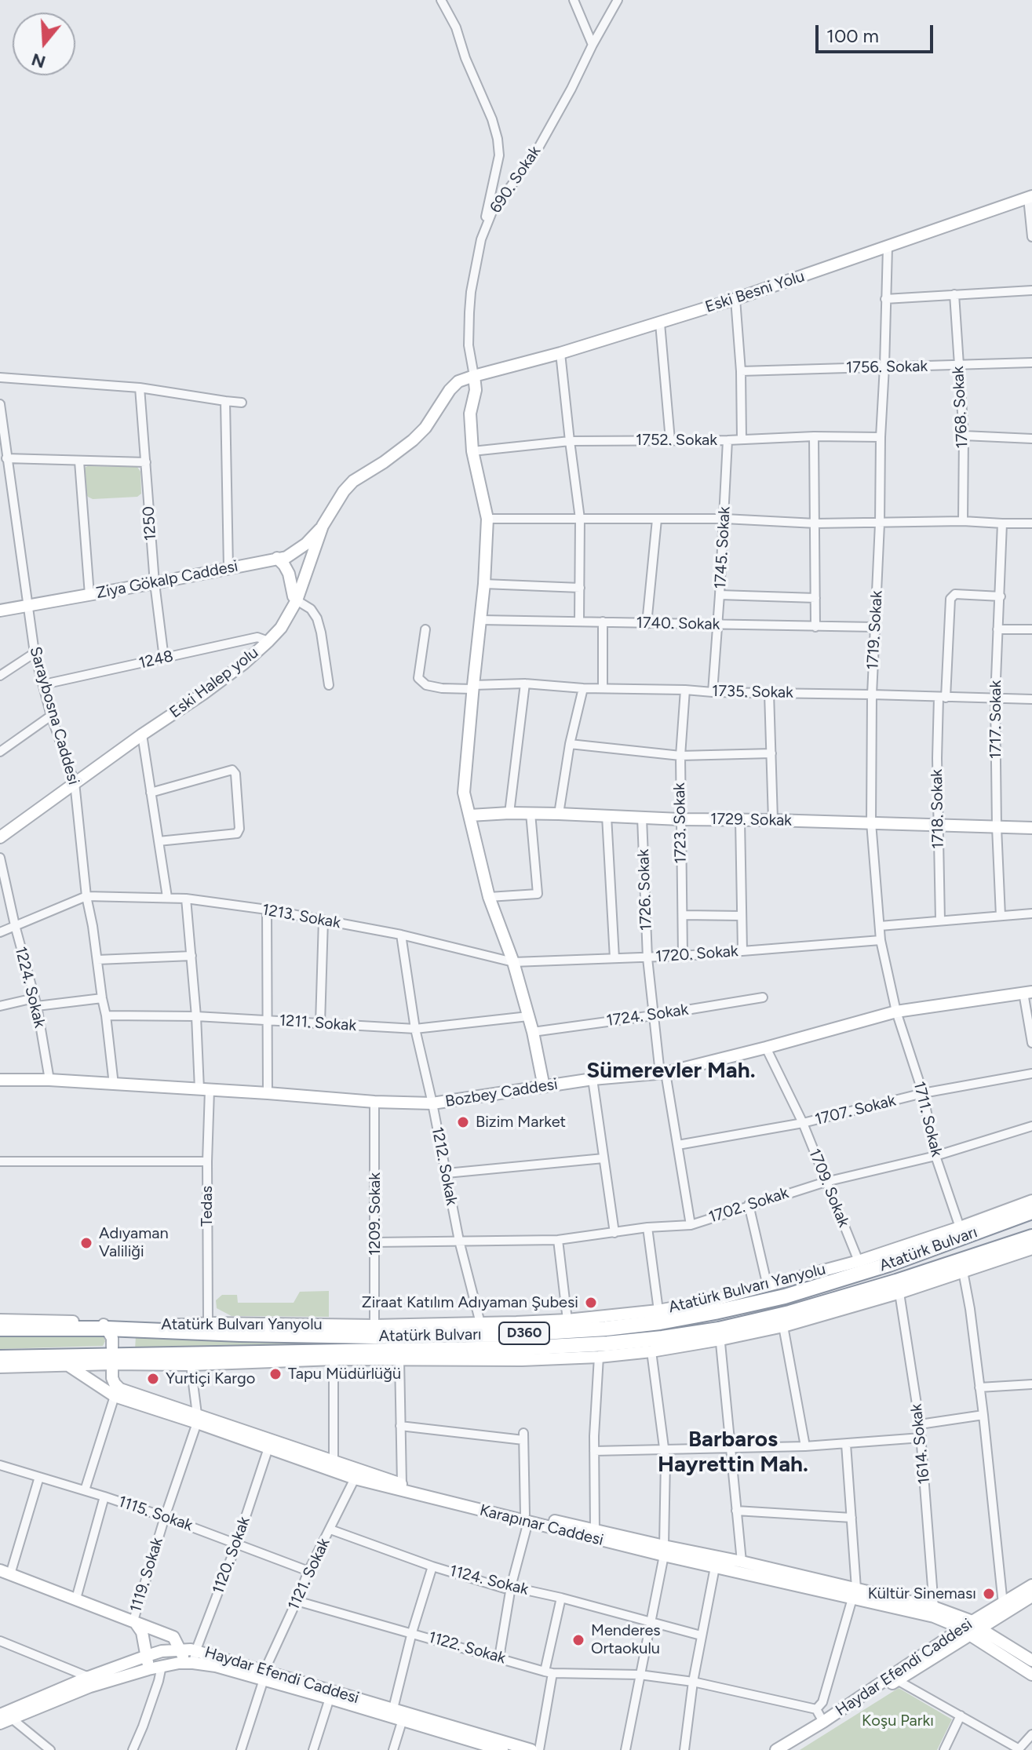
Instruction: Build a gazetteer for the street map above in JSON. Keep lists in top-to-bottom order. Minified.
{"streets":{"highway":["Atatürk Bulvarı","D360"],"street":["690. Sokak","Eski Besni Yolu","1756. Sokak","1768. Sokak","1752. Sokak","1250","1745. Sokak","Ziya Gökalp Caddesi","1740. Sokak","1719. Sokak","1248","Eski Halep yolu","1735. Sokak","Saraybosna Caddesi","1717. Sokak","1718. Sokak","1729. Sokak","1723. Sokak","1726. Sokak","1213. Sokak","1720. Sokak","1224. Sokak","1724. Sokak","1211. Sokak","Bozbey Caddesi","1707. Sokak","1711. Sokak","1212. Sokak","1709. Sokak","1702. Sokak","Tedas","1209. Sokak","Atatürk Bulvarı Yanyolu","1614. Sokak","1115. Sokak","Karapınar Caddesi","1120. Sokak","1121. Sokak","1119. Sokak","1124. Sokak","1122. Sokak","Haydar Efendi Caddesi"]},"crossings":[["690. Sokak","Eski Besni Yolu"],["690. Sokak","Eski Halep yolu"],["Eski Besni Yolu","1719. Sokak"],["Eski Besni Yolu","Eski Halep yolu"],["1756. Sokak","1768. Sokak"],["1756. Sokak","1719. Sokak"],["1752. Sokak","1745. Sokak"],["1752. Sokak","1719. Sokak"],["1250","Ziya Gökalp Caddesi"],["1250","1248"],["1745. Sokak","1740. Sokak"],["1745. Sokak","1735. Sokak"],["Ziya Gökalp Caddesi","Eski Halep yolu"],["Ziya Gökalp Caddesi","Saraybosna Caddesi"],["1740. Sokak","1719. Sokak"],["1719. Sokak","1735. Sokak"],["1719. Sokak","1729. Sokak"],["1719. Sokak","1720. Sokak"],["1719. Sokak","Bozbey Caddesi"],["1719. Sokak","1711. Sokak"],["1248","Eski Halep yolu"],["1248","Saraybosna Caddesi"],["Eski Halep yolu","Saraybosna Caddesi"],["1735. Sokak","1717. Sokak"],["1735. Sokak","1718. Sokak"],["1735. Sokak","1723. Sokak"],["Saraybosna Caddesi","1213. Sokak"],["Saraybosna Caddesi","1211. Sokak"],["Saraybosna Caddesi","Bozbey Caddesi"],["1717. Sokak","1718. Sokak"],["1717. Sokak","1729. Sokak"],["1718. Sokak","1729. Sokak"],["1729. Sokak","1723. Sokak"],["1729. Sokak","1726. Sokak"],["1723. Sokak","1720. Sokak"],["1726. Sokak","1720. Sokak"],["1726. Sokak","1724. Sokak"],["1726. Sokak","Bozbey Caddesi"],["1726. Sokak","1707. Sokak"],["1726. Sokak","1702. Sokak"],["1213. Sokak","1720. Sokak"],["1213. Sokak","1212. Sokak"],["1213. Sokak","Tedas"],["1224. Sokak","Bozbey Caddesi"],["1211. Sokak","1212. Sokak"],["1211. Sokak","Tedas"],["Bozbey Caddesi","1711. Sokak"],["Bozbey Caddesi","1212. Sokak"],["Bozbey Caddesi","1709. Sokak"],["Bozbey Caddesi","Tedas"],["Bozbey Caddesi","1209. Sokak"],["1707. Sokak","1711. Sokak"],["1707. Sokak","1709. Sokak"],["1711. Sokak","1702. Sokak"],["1711. Sokak","Atatürk Bulvarı Yanyolu"],["1212. Sokak","1702. Sokak"],["1212. Sokak","Atatürk Bulvarı Yanyolu"],["1709. Sokak","1702. Sokak"],["1709. Sokak","Atatürk Bulvarı Yanyolu"],["1702. Sokak","1209. Sokak"],["Tedas","Atatürk Bulvarı Yanyolu"],["1209. Sokak","Atatürk Bulvarı Yanyolu"],["Atatürk Bulvarı","Atatürk Bulvarı Yanyolu"],["Atatürk Bulvarı","1614. Sokak"],["Atatürk Bulvarı","Karapınar Caddesi"],["Atatürk Bulvarı Yanyolu","Karapınar Caddesi"],["1614. Sokak","Karapınar Caddesi"],["1115. Sokak","1120. Sokak"],["1115. Sokak","1121. Sokak"],["1115. Sokak","1119. Sokak"],["Karapınar Caddesi","1120. Sokak"],["Karapınar Caddesi","1121. Sokak"],["Karapınar Caddesi","1119. Sokak"],["Karapınar Caddesi","Haydar Efendi Caddesi"],["1120. Sokak","Haydar Efendi Caddesi"],["1121. Sokak","1124. Sokak"],["1121. Sokak","1122. Sokak"],["1121. Sokak","Haydar Efendi Caddesi"]],"districts":["Sümerevler Mah.","Barbaros Hayrettin Mah."],"parks":["Koşu Parkı"],"places":["Bizim Market","Adıyaman Valiliği","Ziraat Katılım Adıyaman Şubesi","Tapu Müdürlüğü","Yurtiçi Kargo","Kültür Sineması","Menderes Ortaokulu"],"scale_bar":"100 m","north":"bottom"}
